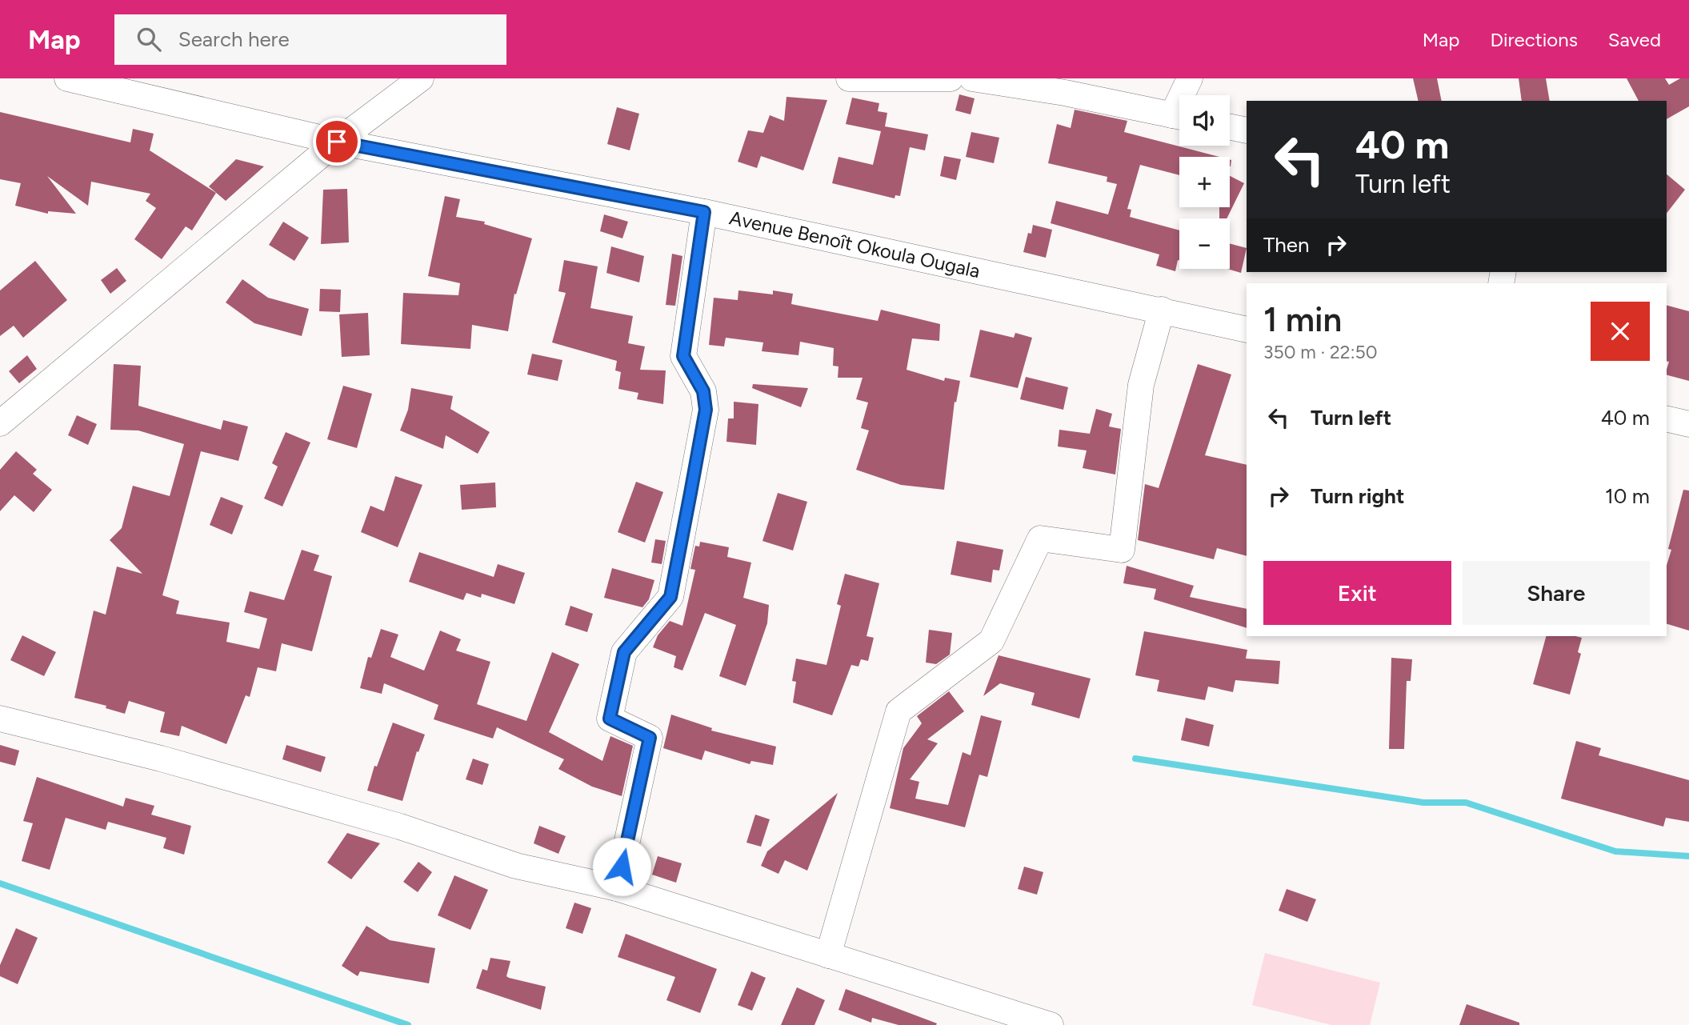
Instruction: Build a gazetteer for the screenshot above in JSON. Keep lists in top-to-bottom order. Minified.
{"streets":{"street":["Avenue Benoît Okoula Ougala"]},"page":{"header":"Map","search":"Search here","nav":["Map","Directions","Saved"],"map_buttons":["+","−"],"turn":["40 m","Turn left"],"then":"Then","heading":["1 min","350 m · 22:50"],"list":[{"name":"Turn left","value":"40 m"},{"name":"Turn right","value":"10 m"}],"buttons":["Exit","Share"]}}
